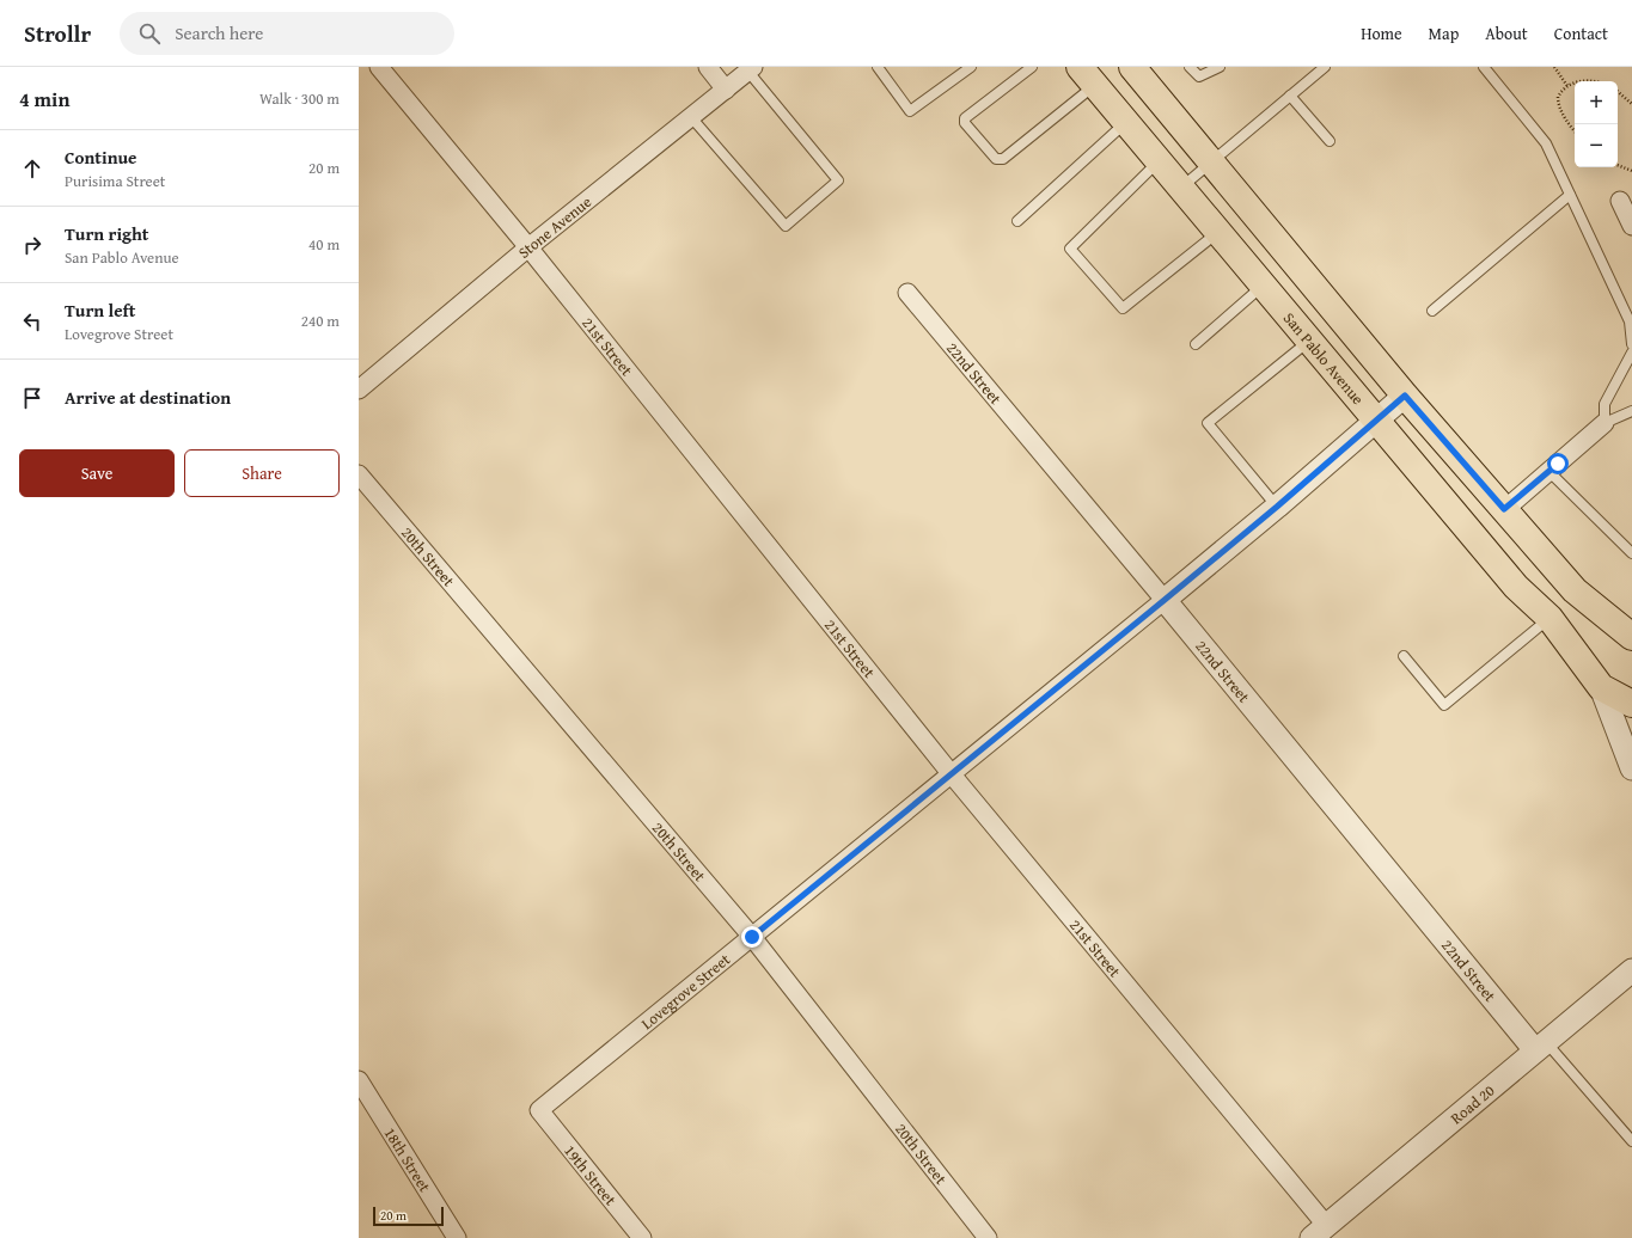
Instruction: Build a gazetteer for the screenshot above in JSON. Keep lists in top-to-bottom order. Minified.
{"streets":{"main road":["San Pablo Avenue"],"street":["Stone Avenue","21st Street","22nd Street","20th Street","Lovegrove Street","Road 20","18th Street","19th Street"]},"crossings":[["Stone Avenue","21st Street"],["21st Street","Lovegrove Street"],["21st Street","Road 20"],["San Pablo Avenue","Lovegrove Street"],["22nd Street","Lovegrove Street"],["22nd Street","Road 20"],["20th Street","Lovegrove Street"],["Lovegrove Street","19th Street"]],"scale_bar":"20 m","page":{"header":"Strollr","search":"Search here","nav":["Home","Map","About","Contact"],"heading":["4 min","Walk · 300 m"],"map_buttons":["+","−"],"list":[["Continue","Purisima Street","20 m"],["Turn right","San Pablo Avenue","40 m"],["Turn left","Lovegrove Street","240 m"],"Arrive at destination"],"buttons":["Save","Share"],"scale":"20 m"}}
